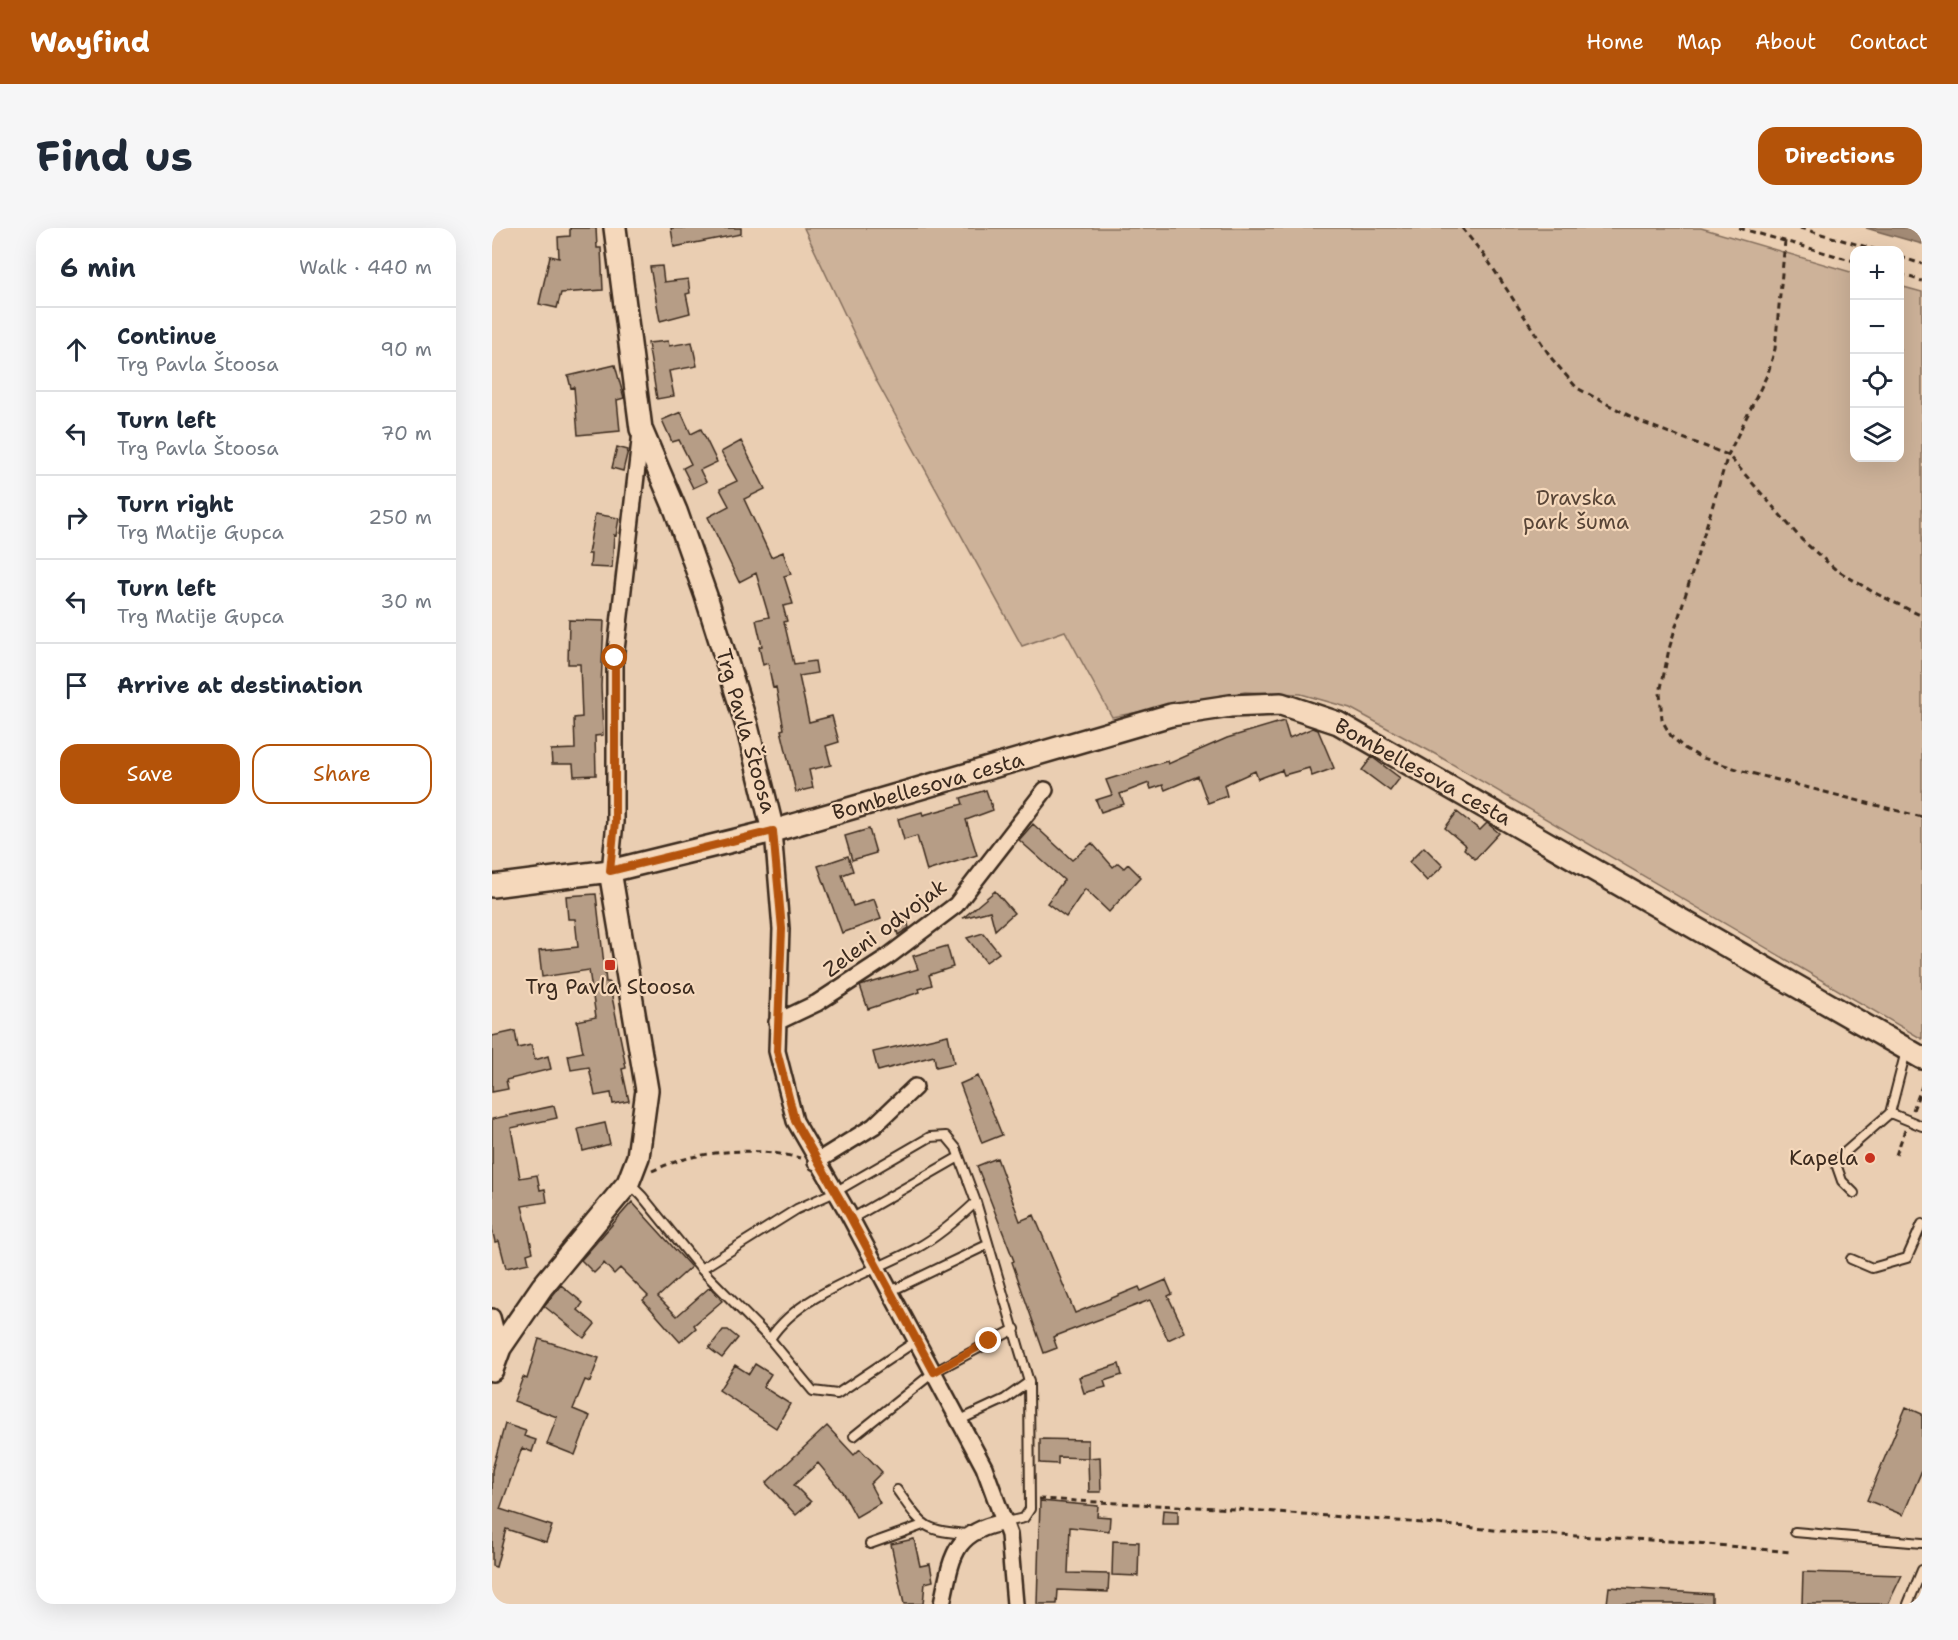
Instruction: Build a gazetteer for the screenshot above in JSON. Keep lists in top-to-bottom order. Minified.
{"streets":{"street":["Trg Pavla Štoosa","Bombellesova cesta","Zeleni odvojak"]},"crossings":[["Trg Pavla Štoosa","Bombellesova cesta"]],"parks":["Dravska park šuma"],"places":{"transit":["Trg Pavla Stoosa"],"other":["Kapela"]},"page":{"header":"Wayfind","nav":["Home","Map","About","Contact"],"buttons":["Directions",["Save","Share"]],"title":"Find us","heading":["6 min","Walk · 440 m"],"map_buttons":["+","−"],"list":[["Continue","Trg Pavla Štoosa","90 m"],["Turn left","Trg Pavla Štoosa","70 m"],["Turn right","Trg Matije Gupca","250 m"],["Turn left","Trg Matije Gupca","30 m"],"Arrive at destination"]}}
